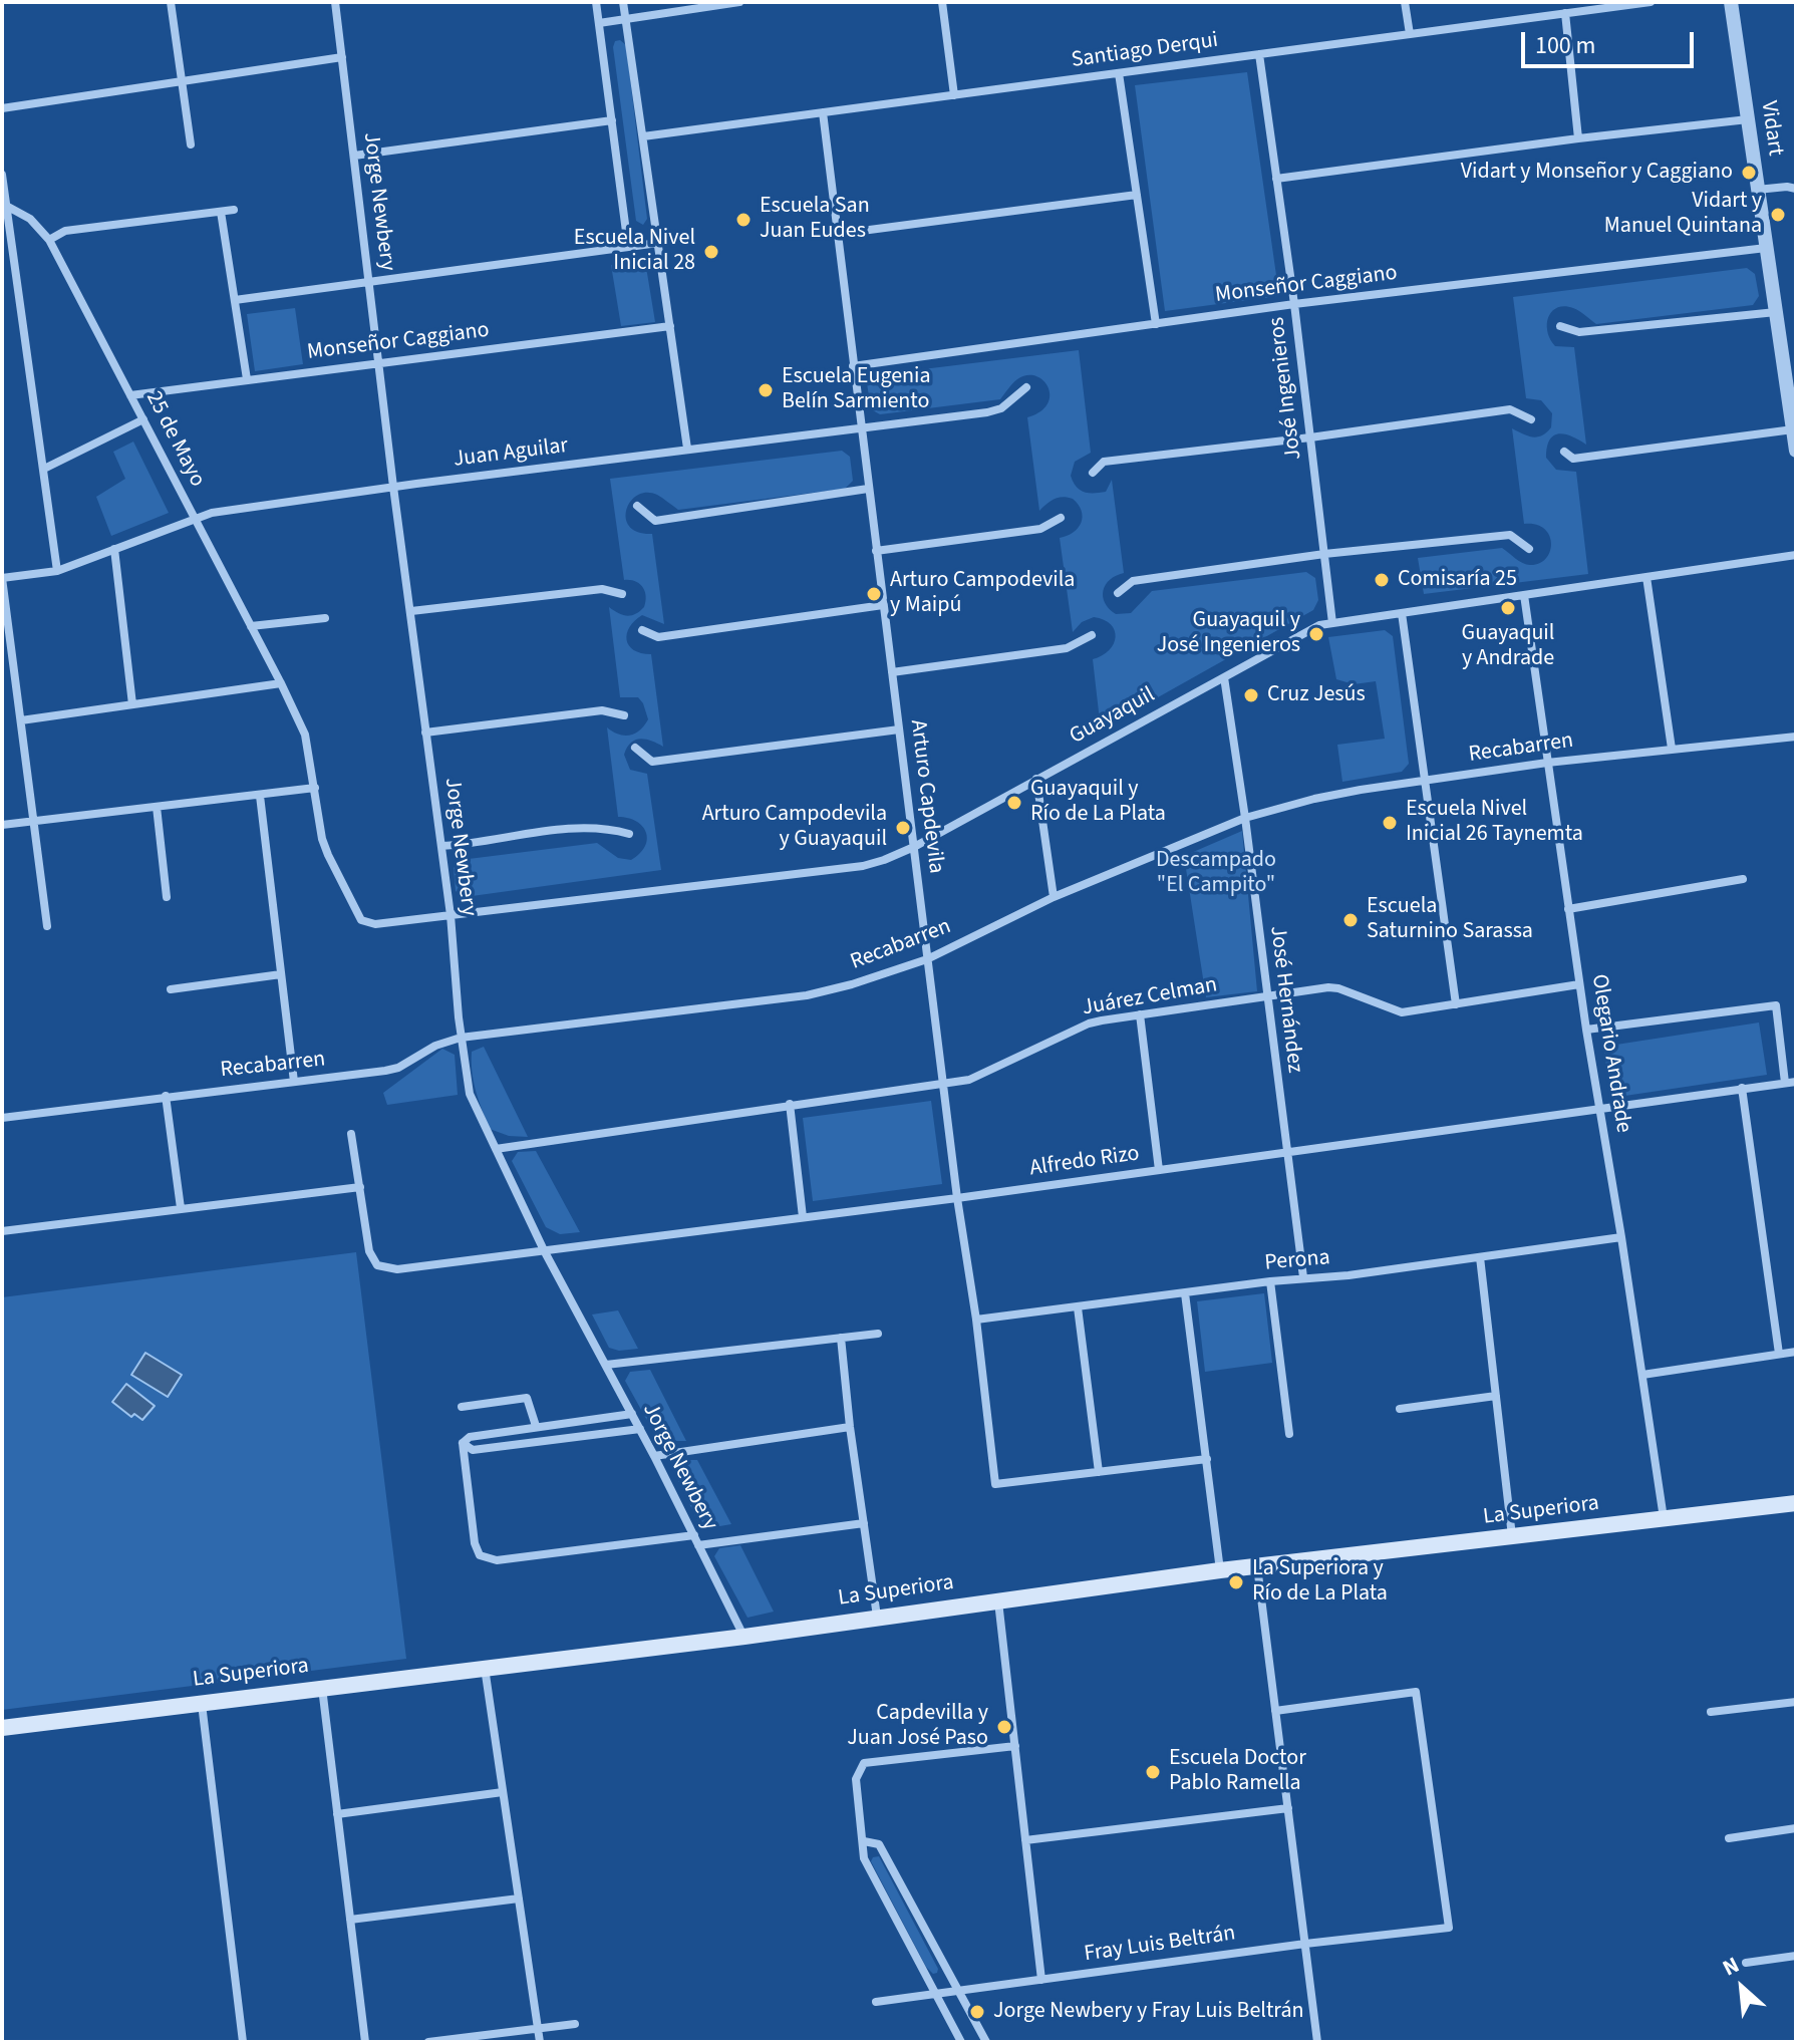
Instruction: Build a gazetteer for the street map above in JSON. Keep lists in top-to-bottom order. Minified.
{"streets":{"main road":["La Superiora"],"street":["Santiago Derqui","Vidart","Jorge Newbery","Monseñor Caggiano","José Ingenieros","25 de Mayo","Juan Aguilar","Guayaquil","Recabarren","Arturo Capdevila","Juárez Celman","José Hernández","Olegario Andrade","Alfredo Rizo","Perona","Fray Luis Beltrán"]},"crossings":[["Santiago Derqui","José Ingenieros"],["Santiago Derqui","Arturo Capdevila"],["Vidart","Monseñor Caggiano"],["Jorge Newbery","Monseñor Caggiano"],["Jorge Newbery","Juan Aguilar"],["Jorge Newbery","Guayaquil"],["Jorge Newbery","Recabarren"],["Jorge Newbery","Juárez Celman"],["Jorge Newbery","Alfredo Rizo"],["Jorge Newbery","La Superiora"],["Monseñor Caggiano","José Ingenieros"],["Monseñor Caggiano","25 de Mayo"],["Monseñor Caggiano","Arturo Capdevila"],["José Ingenieros","Guayaquil"],["25 de Mayo","Juan Aguilar"],["25 de Mayo","Guayaquil"],["Juan Aguilar","Arturo Capdevila"],["Guayaquil","Arturo Capdevila"],["Guayaquil","José Hernández"],["Guayaquil","Olegario Andrade"],["Recabarren","Arturo Capdevila"],["Recabarren","José Hernández"],["Recabarren","Olegario Andrade"],["Arturo Capdevila","Juárez Celman"],["Arturo Capdevila","Alfredo Rizo"],["Arturo Capdevila","Perona"],["Juárez Celman","José Hernández"],["Juárez Celman","Olegario Andrade"],["José Hernández","Alfredo Rizo"],["José Hernández","Perona"],["Olegario Andrade","Alfredo Rizo"],["Olegario Andrade","Perona"],["Olegario Andrade","La Superiora"]],"parks":["Descampado \"El Campito\""],"places":["Vidart y Monseñor y Caggiano","Vidart y Manuel Quintana","Escuela San Juan Eudes","Escuela Nivel Inicial 28","Escuela Eugenia Belín Sarmiento","Comisaría 25","Arturo Campodevila y Maipú","Guayaquil y Andrade","Guayaquil y José Ingenieros","Cruz Jesús","Guayaquil y Río de La Plata","Escuela Nivel Inicial 26 Taynemta","Arturo Campodevila y Guayaquil","Escuela Saturnino Sarassa","La Superiora y Río de La Plata","Capdevilla y Juan José Paso","Escuela Doctor Pablo Ramella","Jorge Newbery y Fray Luis Beltrán"],"scale_bar":"100 m","north":"top left"}
